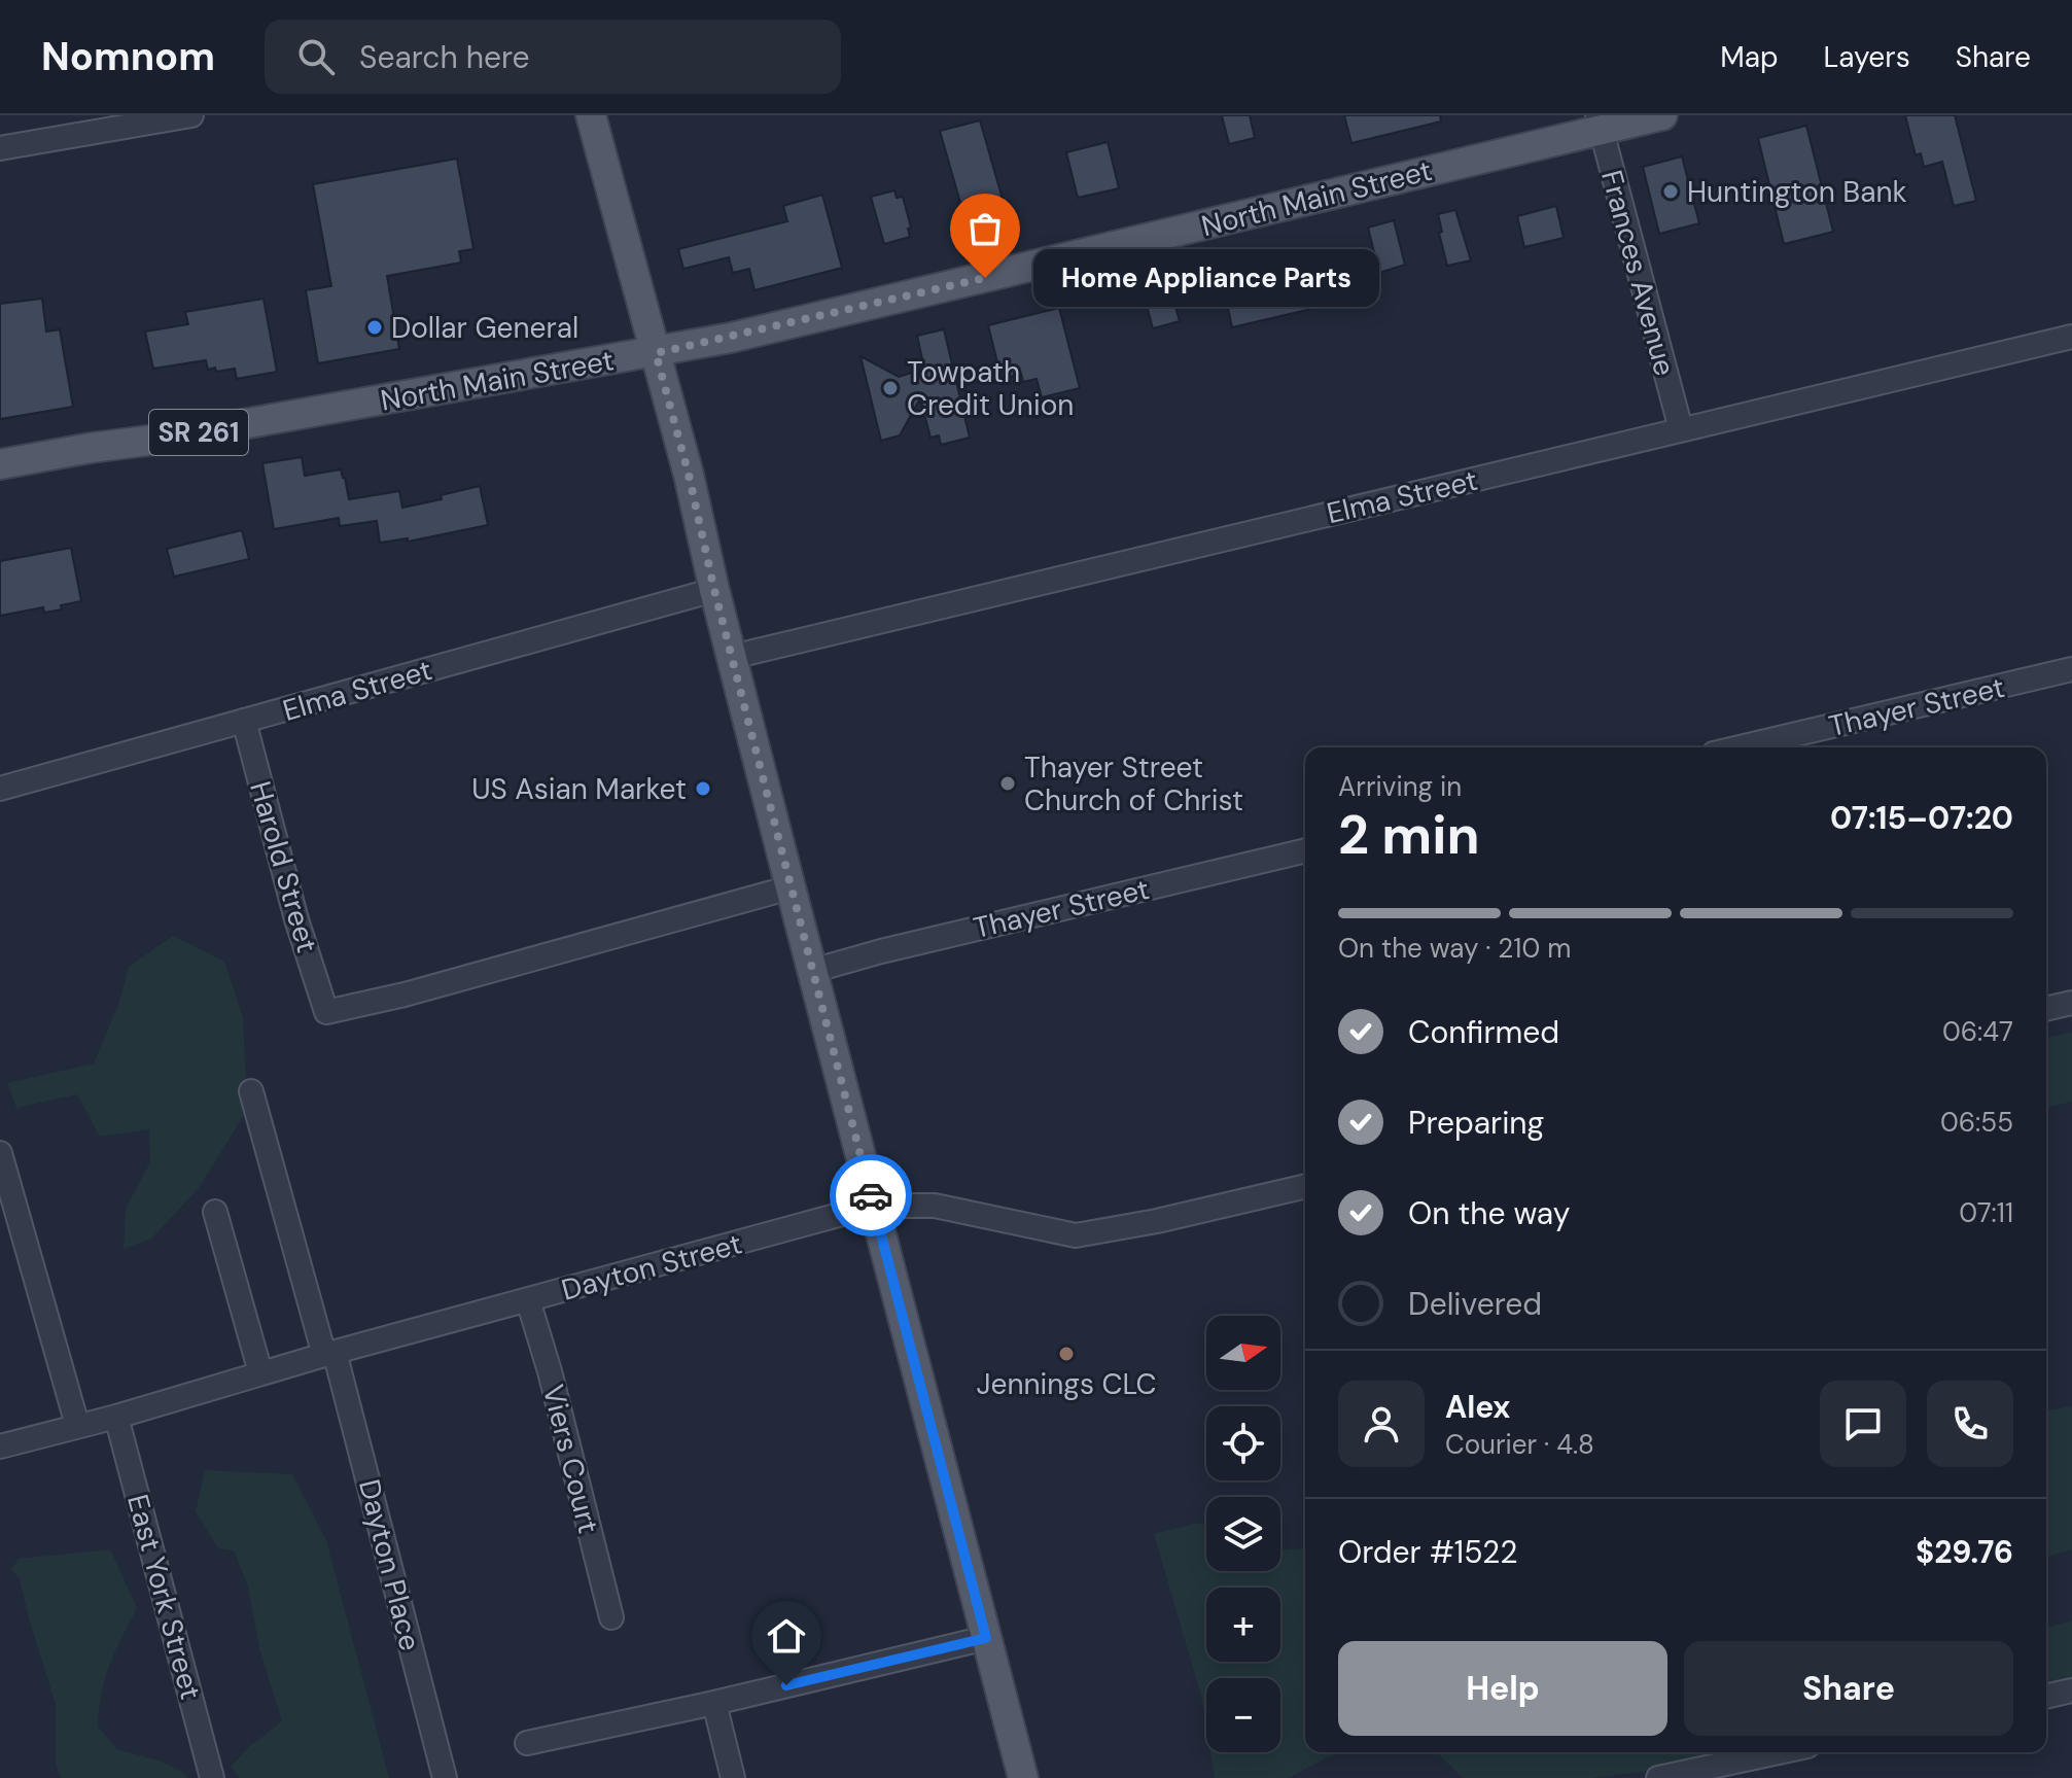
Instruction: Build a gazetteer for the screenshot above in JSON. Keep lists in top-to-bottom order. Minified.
{"streets":{"main road":["North Main Street","SR 261"],"street":["Frances Avenue","Elma Street","Thayer Street","Harold Street","Dayton Street","Viers Court","Dayton Place","East York Street"]},"crossings":[["North Main Street","Frances Avenue"],["Frances Avenue","Elma Street"],["Elma Street","Harold Street"],["Dayton Street","Viers Court"],["Dayton Street","Dayton Place"],["Dayton Street","East York Street"]],"places":["Huntington Bank","Home Appliance Parts","Dollar General","Towpath Credit Union","Thayer Street Church of Christ","US Asian Market","Jennings CLC"],"north":"right","page":{"header":"Nomnom","search":"Search here","nav":["Map","Layers","Share"],"bubble":"Home Appliance Parts","heading":["2 min","Arriving in","07:15–07:20"],"panel":["Alex","Courier · 4.8","Order #1522","$29.76"],"bar":"On the way · 210 m","list":[["Confirmed","06:47"],["Preparing","06:55"],["On the way","07:11"],"Delivered"],"map_buttons":["+","−"],"buttons":["Help","Share"]}}
